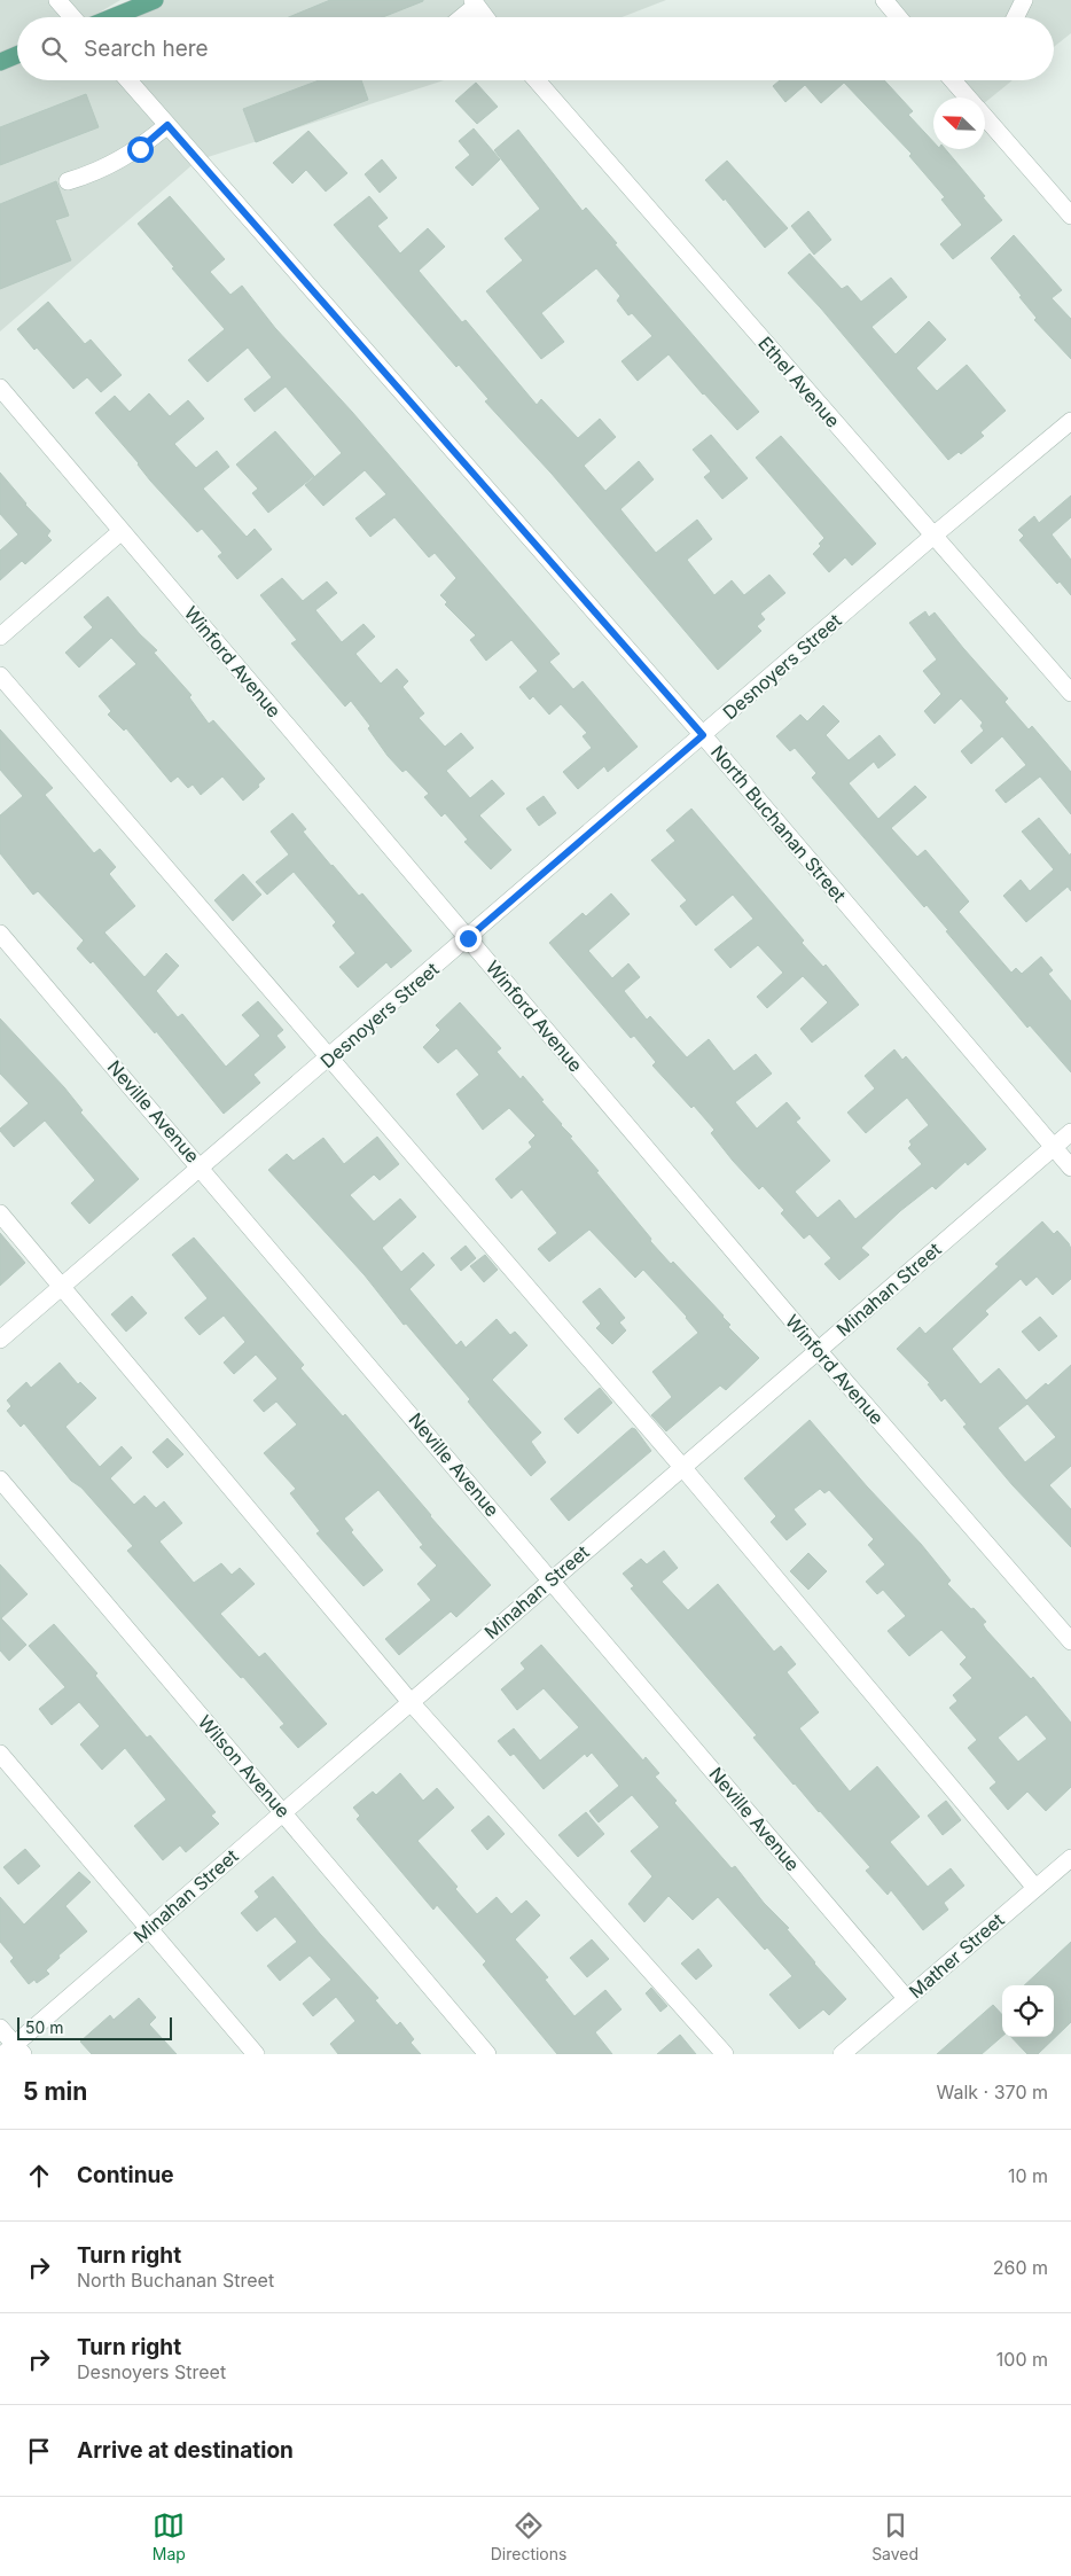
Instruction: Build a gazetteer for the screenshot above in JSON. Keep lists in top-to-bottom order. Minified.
{"streets":{"street":["Ethel Avenue","Winford Avenue","Desnoyers Street","North Buchanan Street","Neville Avenue","Minahan Street","Wilson Avenue","Mather Street"]},"crossings":[["Ethel Avenue","Desnoyers Street"],["Winford Avenue","Desnoyers Street"],["Winford Avenue","Minahan Street"],["Desnoyers Street","North Buchanan Street"],["Desnoyers Street","Neville Avenue"],["North Buchanan Street","Minahan Street"],["Neville Avenue","Minahan Street"],["Neville Avenue","Mather Street"],["Minahan Street","Wilson Avenue"]],"scale_bar":"50 m","north":"top left","page":{"search":"Search here","scale":"50 m","heading":["5 min","Walk · 370 m"],"list":[["Continue","10 m"],["Turn right","North Buchanan Street","260 m"],["Turn right","Desnoyers Street","100 m"],"Arrive at destination"],"nav":["Map","Directions","Saved"]}}
